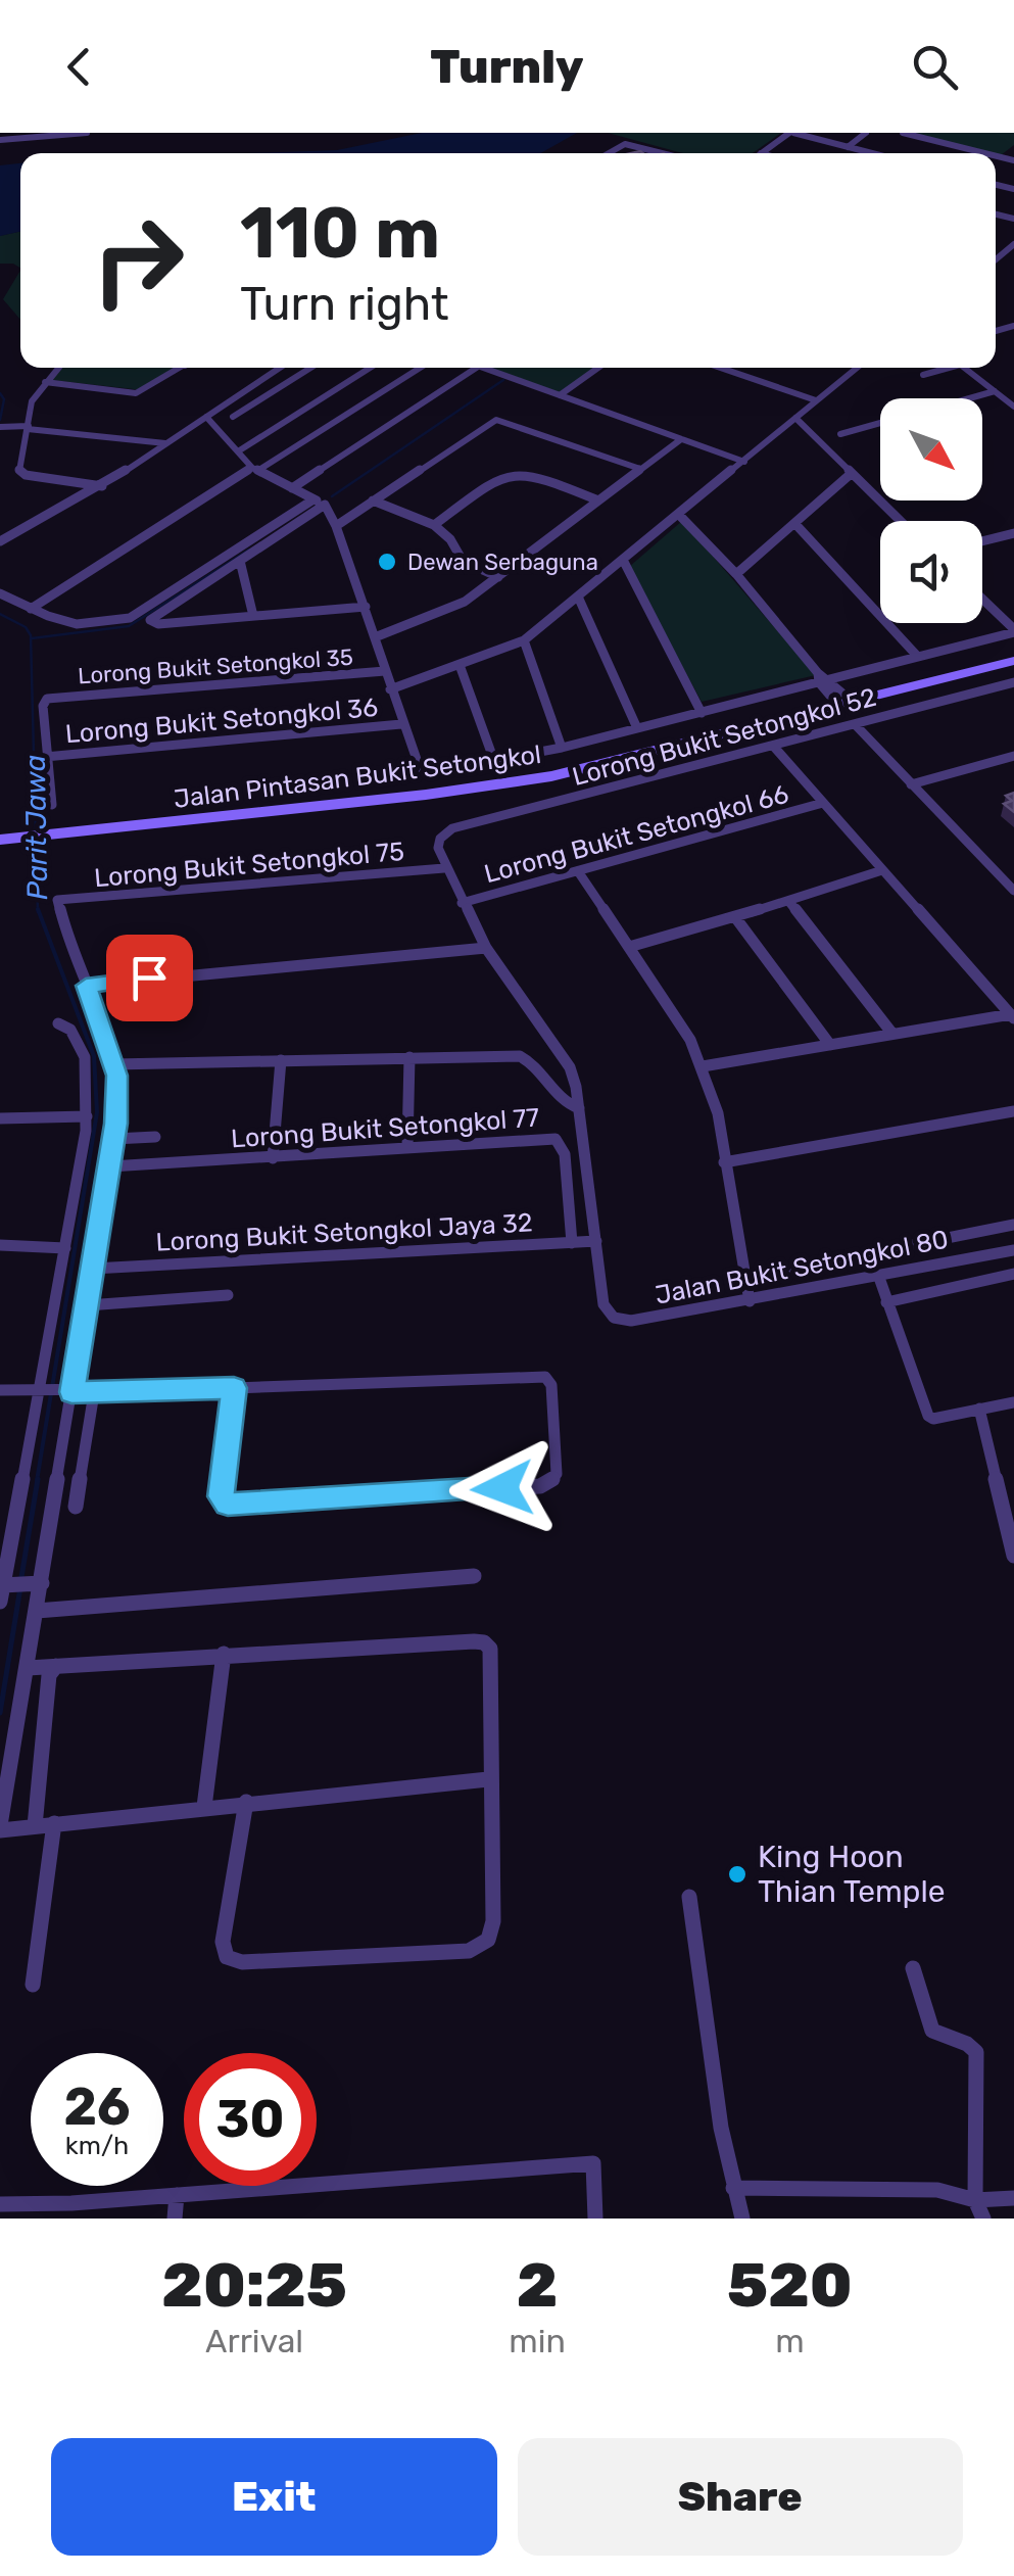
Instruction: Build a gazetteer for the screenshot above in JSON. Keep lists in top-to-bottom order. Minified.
{"streets":{"main road":["Jalan Pintasan Bukit Setongkol"],"street":["Lorong Bukit Setongkol 35","Lorong Bukit Setongkol 36","Lorong Bukit Setongkol 52","Lorong Bukit Setongkol 66","Lorong Bukit Setongkol 75","Lorong Bukit Setongkol 77","Lorong Bukit Setongkol Jaya 32","Jalan Bukit Setongkol 80"]},"crossings":[["Lorong Bukit Setongkol 35","Lorong Bukit Setongkol 36"],["Lorong Bukit Setongkol 52","Lorong Bukit Setongkol 75"],["Lorong Bukit Setongkol 77","Lorong Bukit Setongkol Jaya 32"],["Lorong Bukit Setongkol Jaya 32","Jalan Bukit Setongkol 80"]],"water":["Parit Jawa"],"places":["Dewan Serbaguna","King Hoon Thian Temple"],"north":"bottom right","page":{"header":"Turnly","turn":["110 m","Turn right"],"speed":"26 km/h","limit":"30","eta":["20:25","Arrival","2","min","520","m"],"buttons":["Exit","Share"]}}
